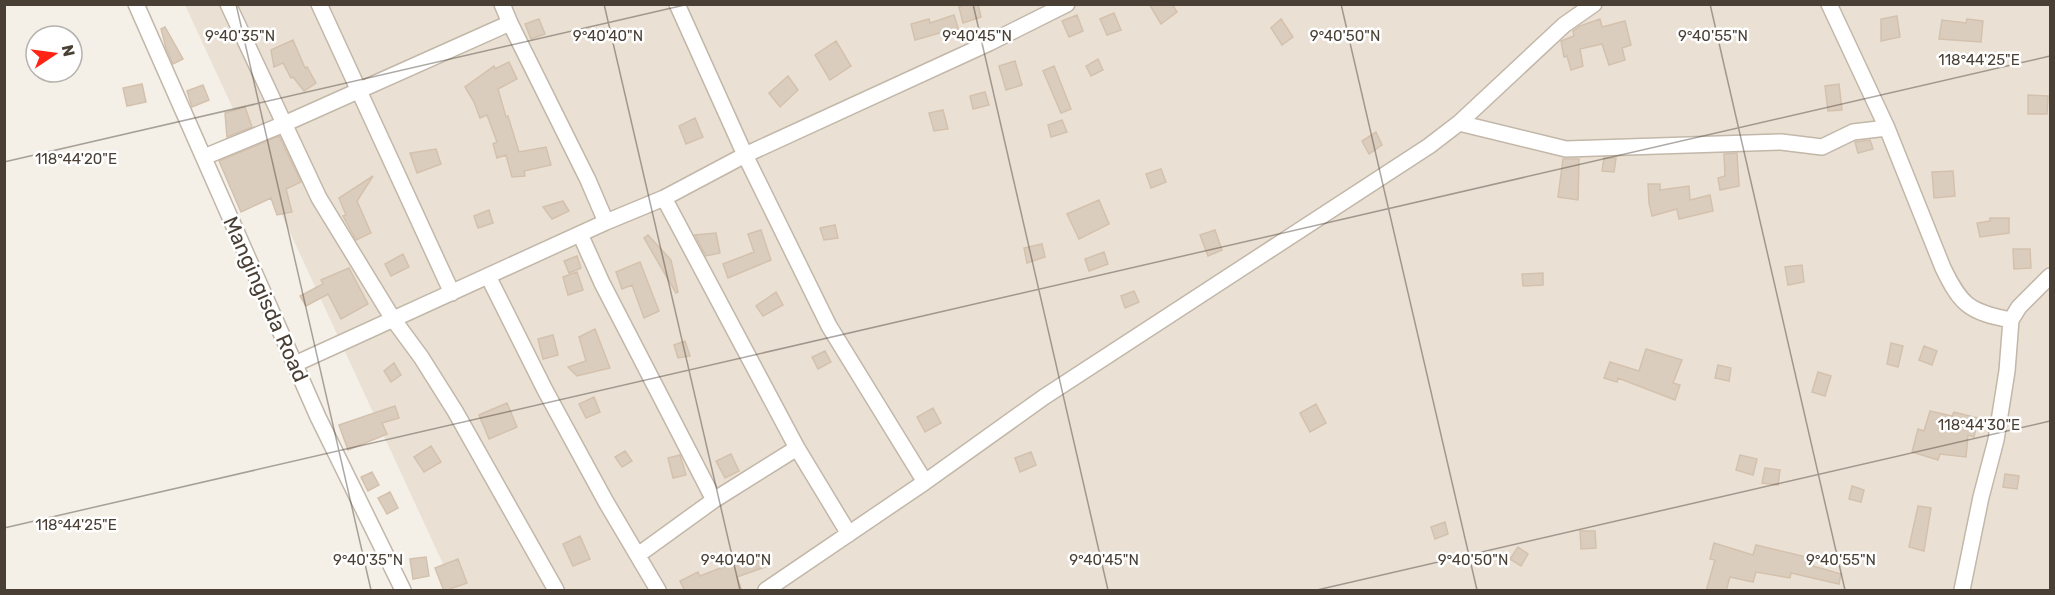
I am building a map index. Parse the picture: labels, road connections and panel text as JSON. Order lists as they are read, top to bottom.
{
  "streets": {
    "street": ["Mangingisda Road"]
  },
  "north": "right",
  "coordinates": [
    "9°40'35\"N",
    "9°40'40\"N",
    "9°40'45\"N",
    "9°40'50\"N",
    "9°40'55\"N",
    "118°44'25\"E",
    "118°44'20\"E",
    "118°44'30\"E"
  ]
}
